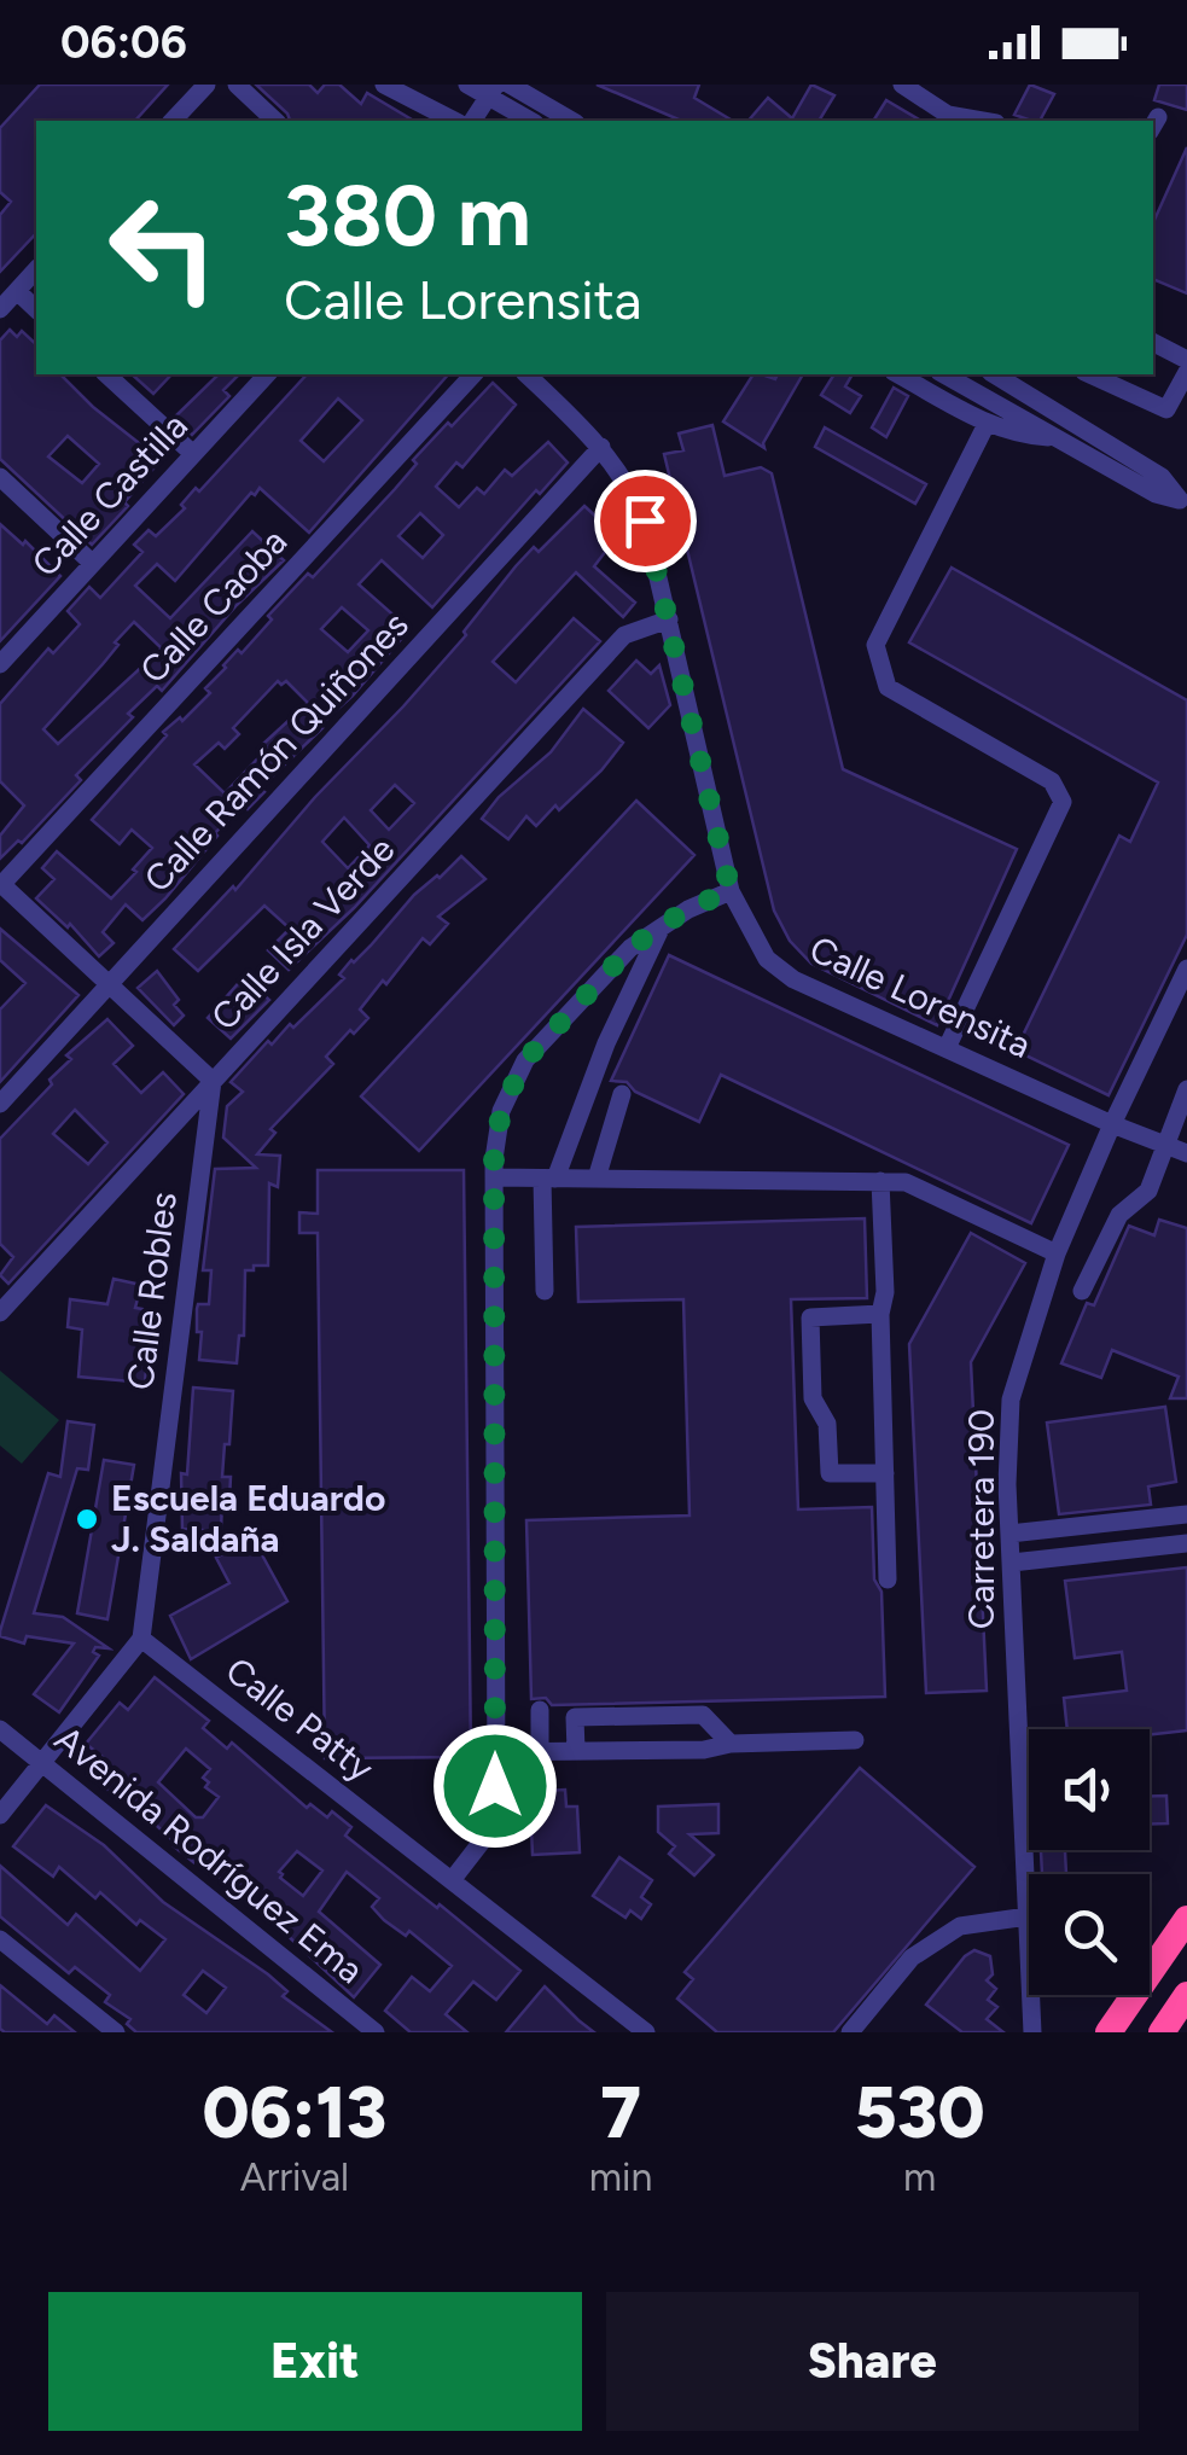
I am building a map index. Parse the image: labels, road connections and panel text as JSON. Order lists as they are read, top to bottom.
{
  "streets": {
    "street": [
      "Calle Castilla",
      "Calle Caoba",
      "Calle Ramón Quiñones",
      "Calle Isla Verde",
      "Calle Lorensita",
      "Calle Robles",
      "Carretera 190",
      "Calle Patty",
      "Avenida Rodríguez Ema"
    ]
  },
  "crossings": [
    ["Calle Ramón Quiñones", "Calle Lorensita"],
    ["Calle Isla Verde", "Calle Lorensita"],
    ["Calle Isla Verde", "Calle Robles"],
    ["Calle Lorensita", "Carretera 190"],
    ["Calle Robles", "Calle Patty"]
  ],
  "places": ["Escuela Eduardo J. Saldaña"],
  "page": {
    "status": "06:06",
    "turn": ["380 m", "Calle Lorensita"],
    "eta": [
      "06:13",
      "Arrival",
      "7",
      "min",
      "530",
      "m"
    ],
    "buttons": ["Exit", "Share"]
  }
}
